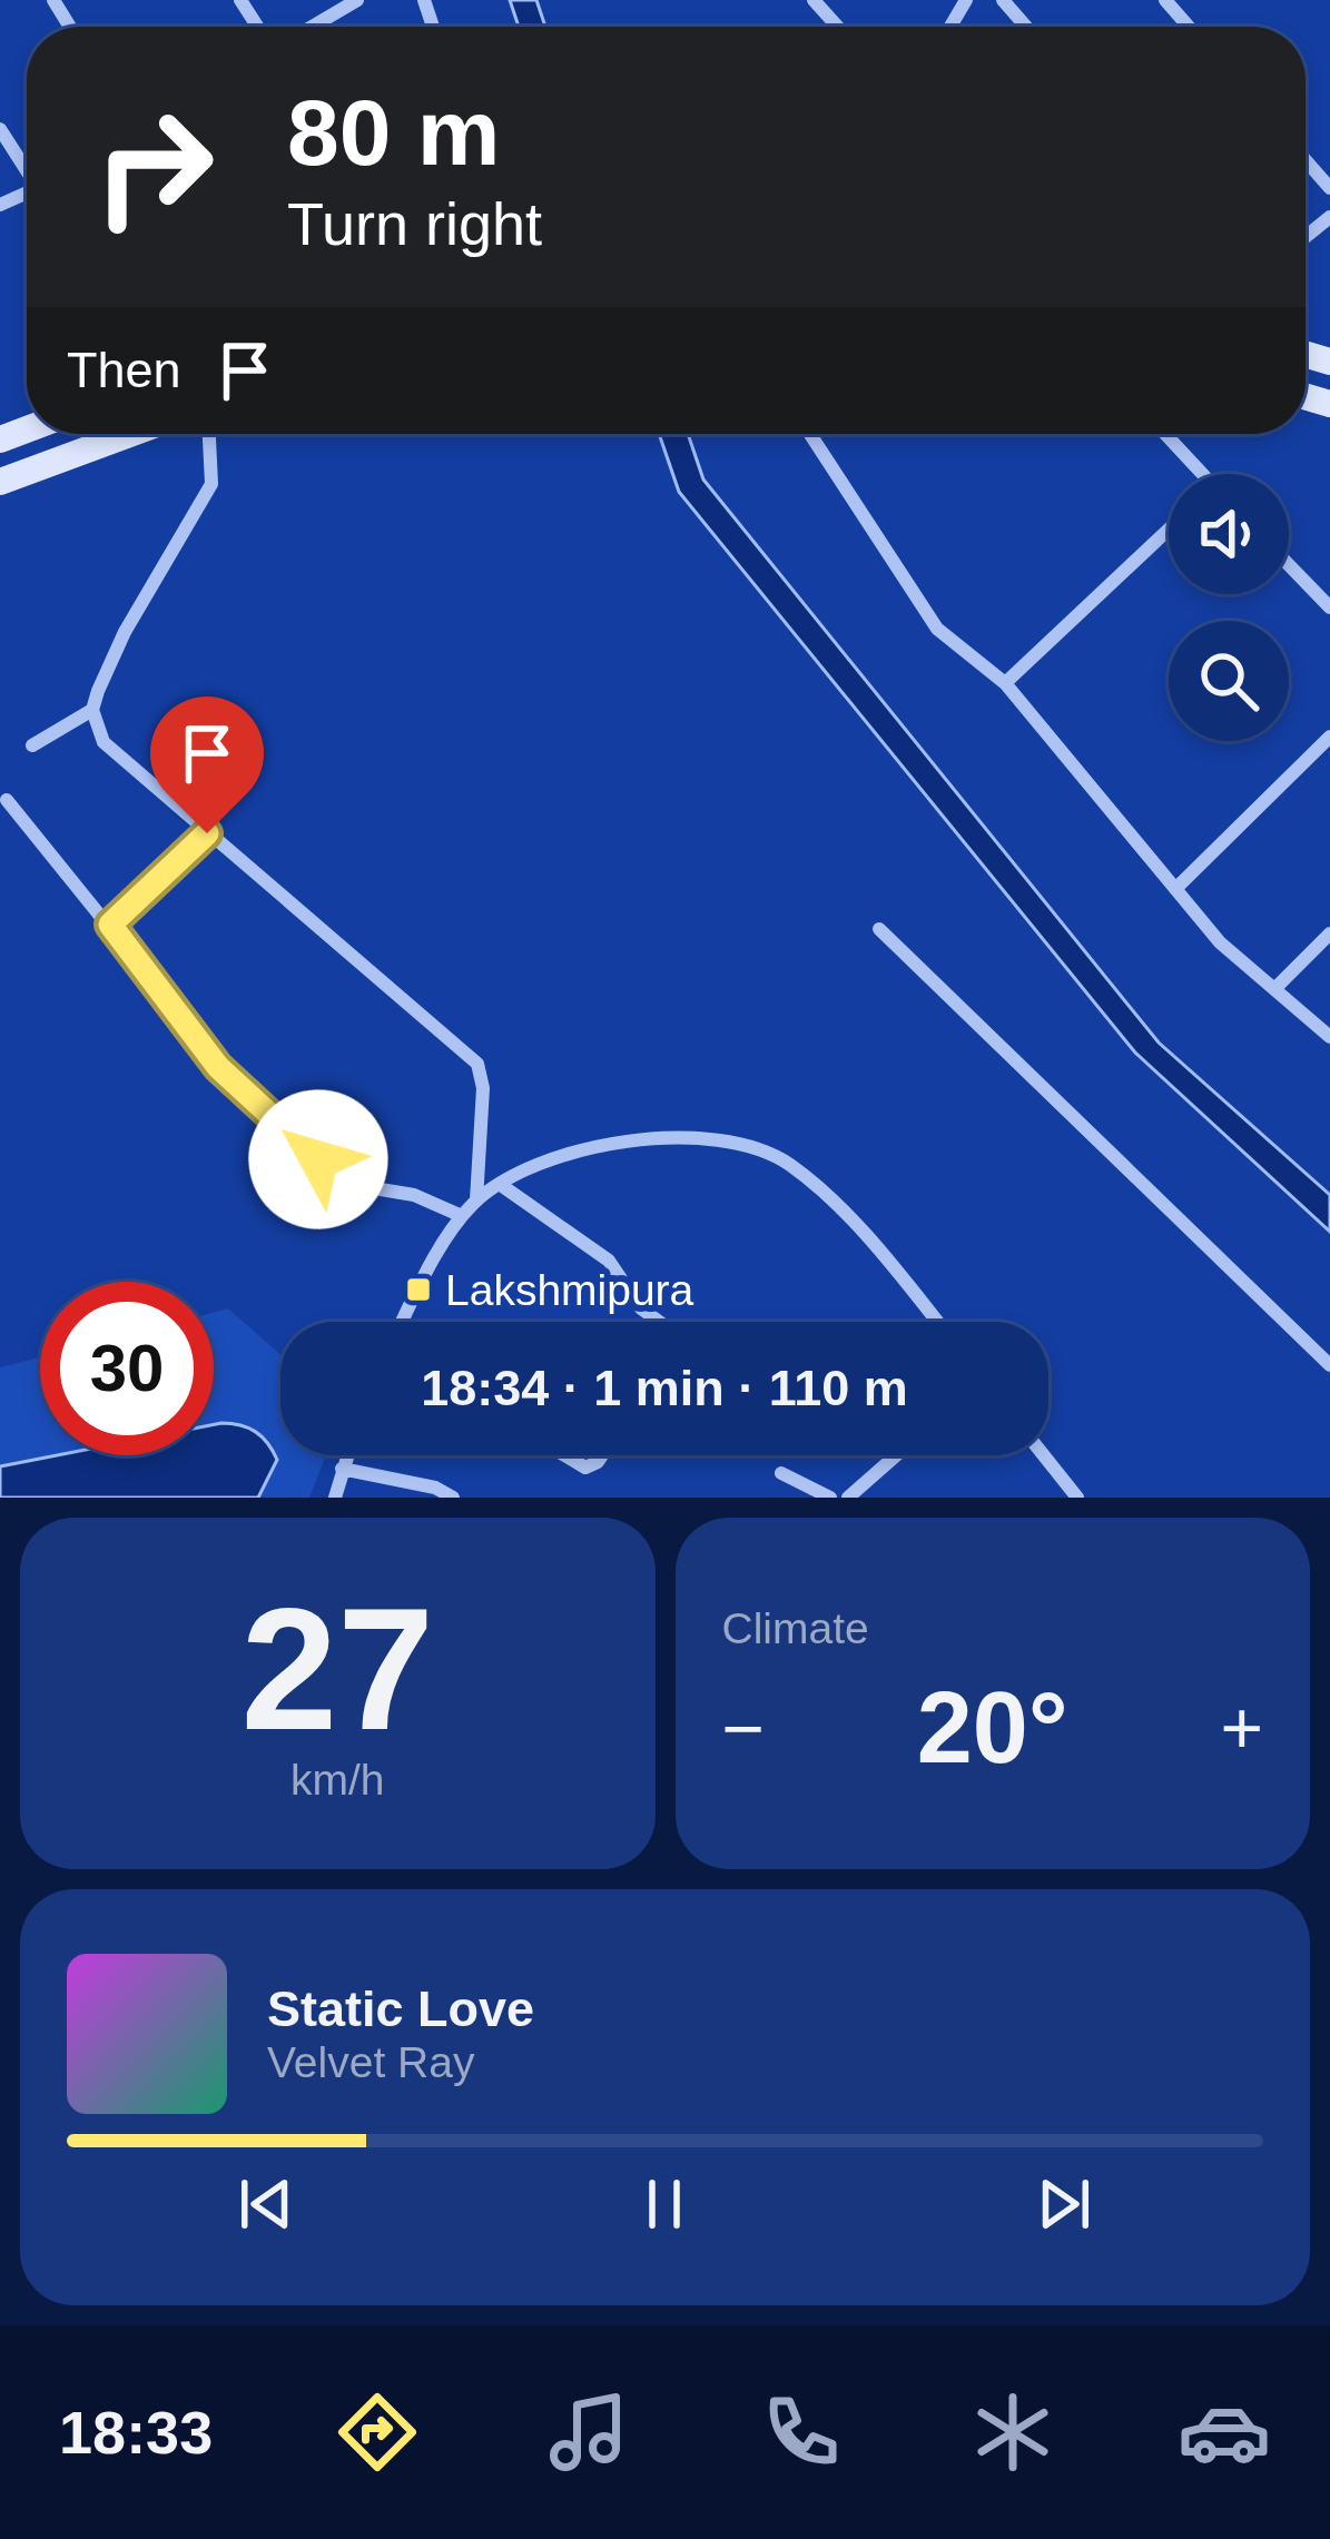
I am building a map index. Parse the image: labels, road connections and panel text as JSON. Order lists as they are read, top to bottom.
{
  "places": {
    "transit": ["Lakshmipura"]
  },
  "page": {
    "turn": ["80 m", "Turn right"],
    "then": "Then",
    "limit": "30",
    "trip": "18:34 · 1 min · 110 m",
    "tile": [
      ["27", "km/h"],
      "Climate"
    ],
    "heat": ["−", "20°", "+"],
    "song": ["Static Love", "Velvet Ray"],
    "tabs": "18:33"
  }
}
